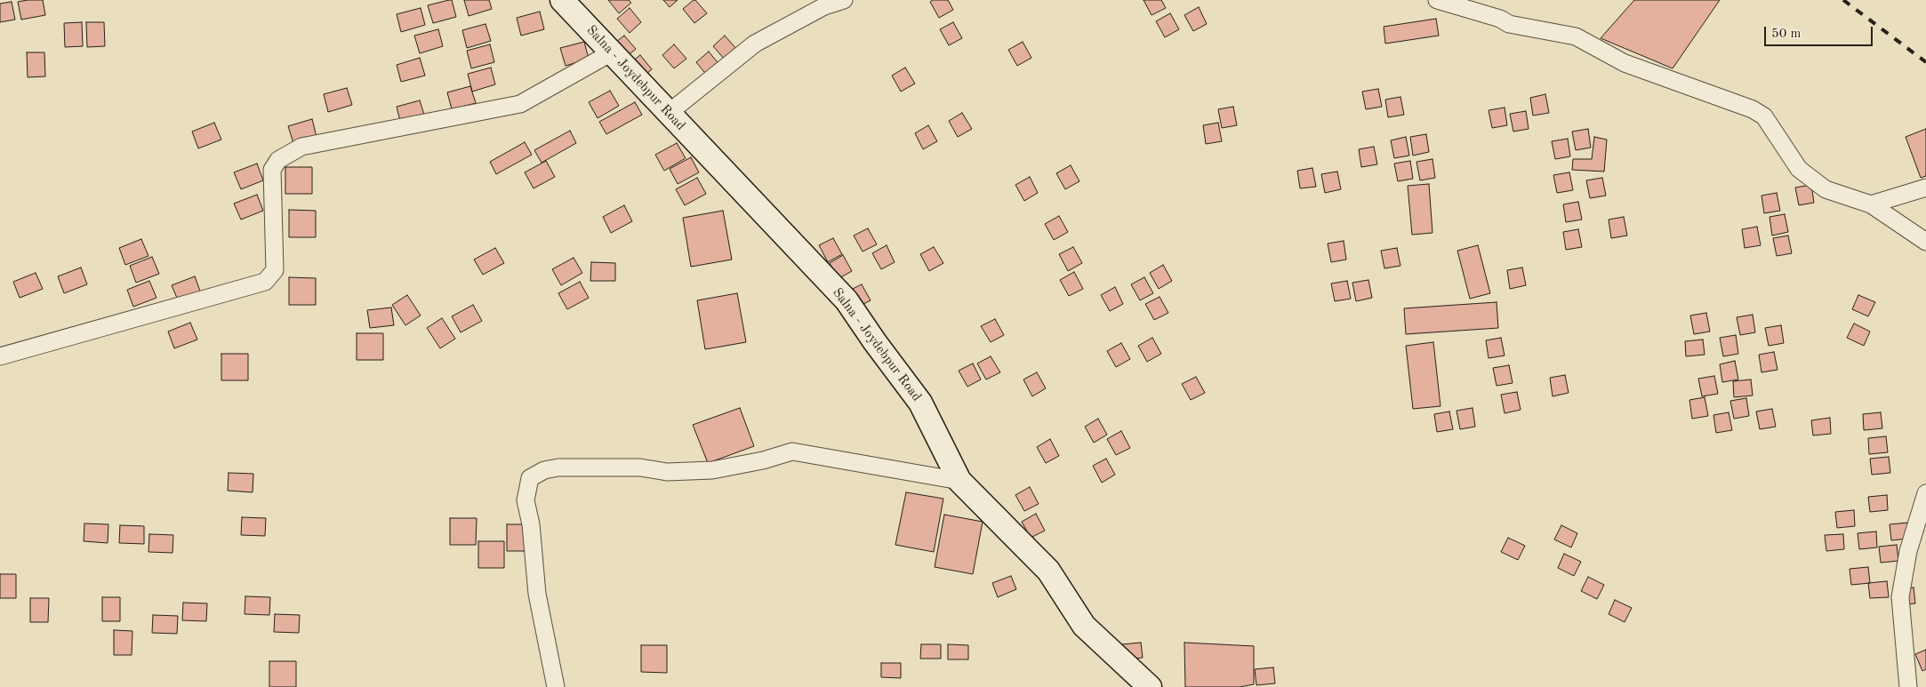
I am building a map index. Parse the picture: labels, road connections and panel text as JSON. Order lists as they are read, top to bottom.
{
  "streets": {
    "main road": ["Salna - Joydebpur Road"]
  },
  "scale_bar": "50 m"
}
